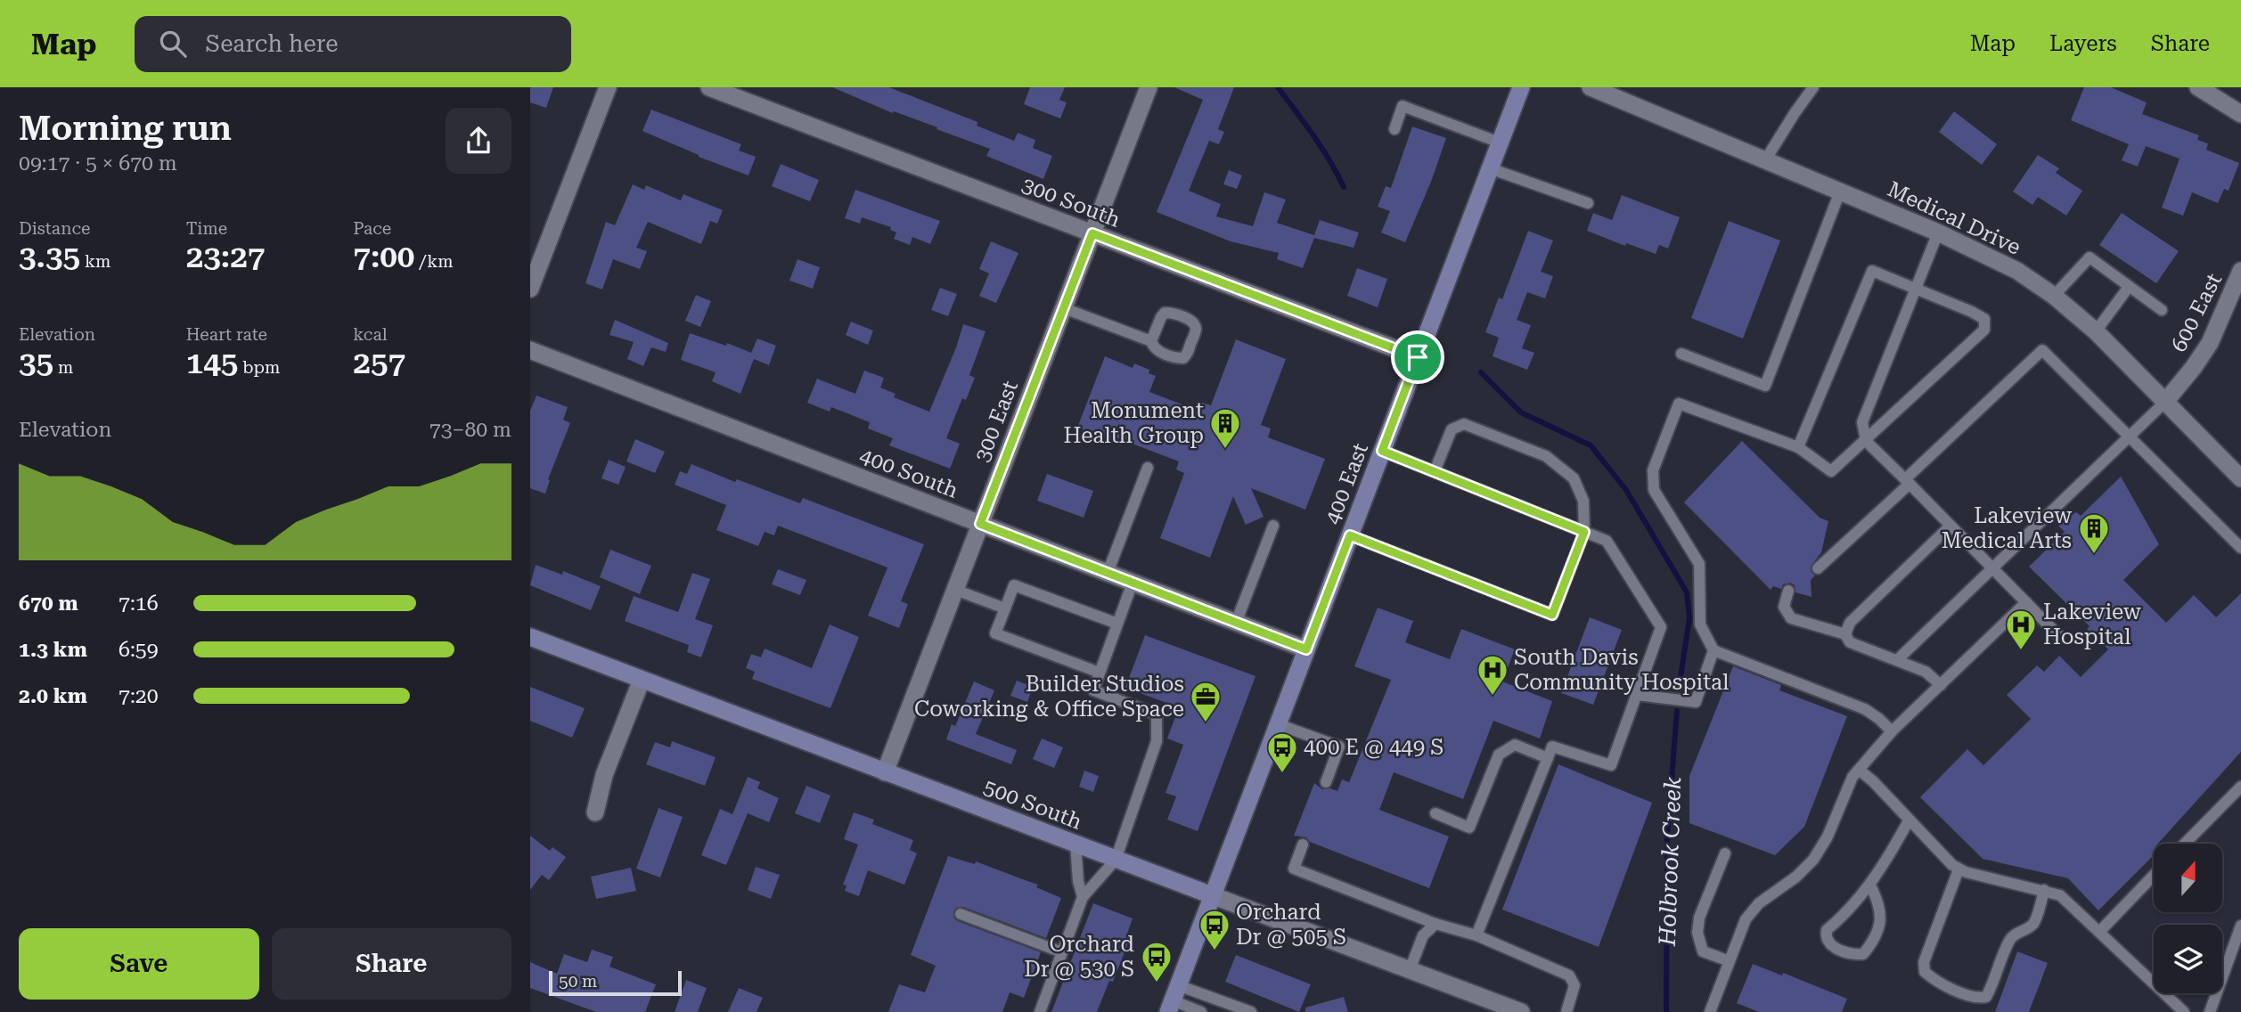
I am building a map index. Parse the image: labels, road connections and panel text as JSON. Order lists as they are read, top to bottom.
{
  "streets": {
    "main road": ["400 East", "500 South"],
    "street": [
      "300 South",
      "Medical Drive",
      "600 East",
      "300 East",
      "400 South"
    ]
  },
  "crossings": [
    ["300 South", "300 East"],
    ["300 South", "400 East"],
    ["Medical Drive", "600 East"],
    ["300 East", "400 South"],
    ["300 East", "500 South"],
    ["400 South", "400 East"],
    ["400 East", "500 South"]
  ],
  "water": ["Holbrook Creek"],
  "places": {
    "building": ["Monument Health Group", "Lakeview Medical Arts"],
    "hospital": ["Lakeview Hospital", "South Davis Community Hospital"],
    "office": ["Builder Studios Coworking & Office Space"],
    "bus stop": ["400 E @ 449 S", "Orchard Dr @ 505 S", "Orchard Dr @ 530 S"]
  },
  "scale_bar": "50 m",
  "north": "top",
  "page": {
    "header": "Map",
    "search": "Search here",
    "nav": ["Map", "Layers", "Share"],
    "heading": ["Morning run", "09:17 · 5 × 670 m"],
    "stats": [
      ["Distance", "3.35 km"],
      ["Time", "23:27"],
      ["Pace", "7:00 /km"],
      ["Elevation", "35 m"],
      ["Heart rate", "145 bpm"],
      ["kcal", "257"]
    ],
    "chart": ["Elevation", "73–80 m"],
    "list": [
      {
        "name": "670 m",
        "note": "7:16"
      },
      {
        "name": "1.3 km",
        "note": "6:59"
      },
      {
        "name": "2.0 km",
        "note": "7:20"
      }
    ],
    "buttons": ["Save", "Share"],
    "scale": "50 m"
  }
}
